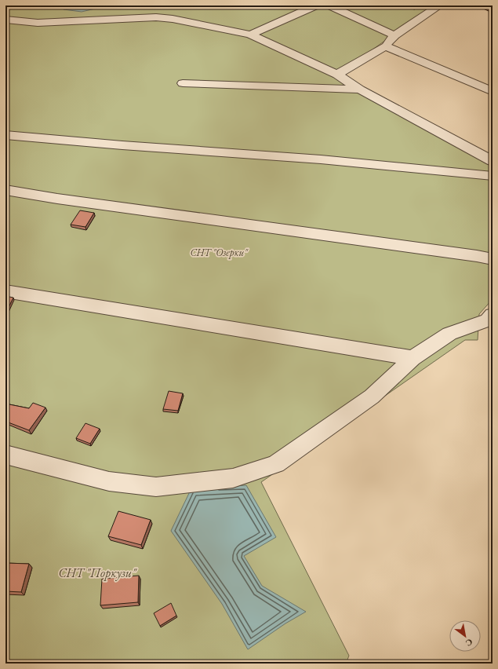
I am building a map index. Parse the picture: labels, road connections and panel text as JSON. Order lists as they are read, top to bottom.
{
  "parks": ["СНТ \"Озерки\"", "СНТ \"Поркузи\""],
  "north": "bottom right"
}
